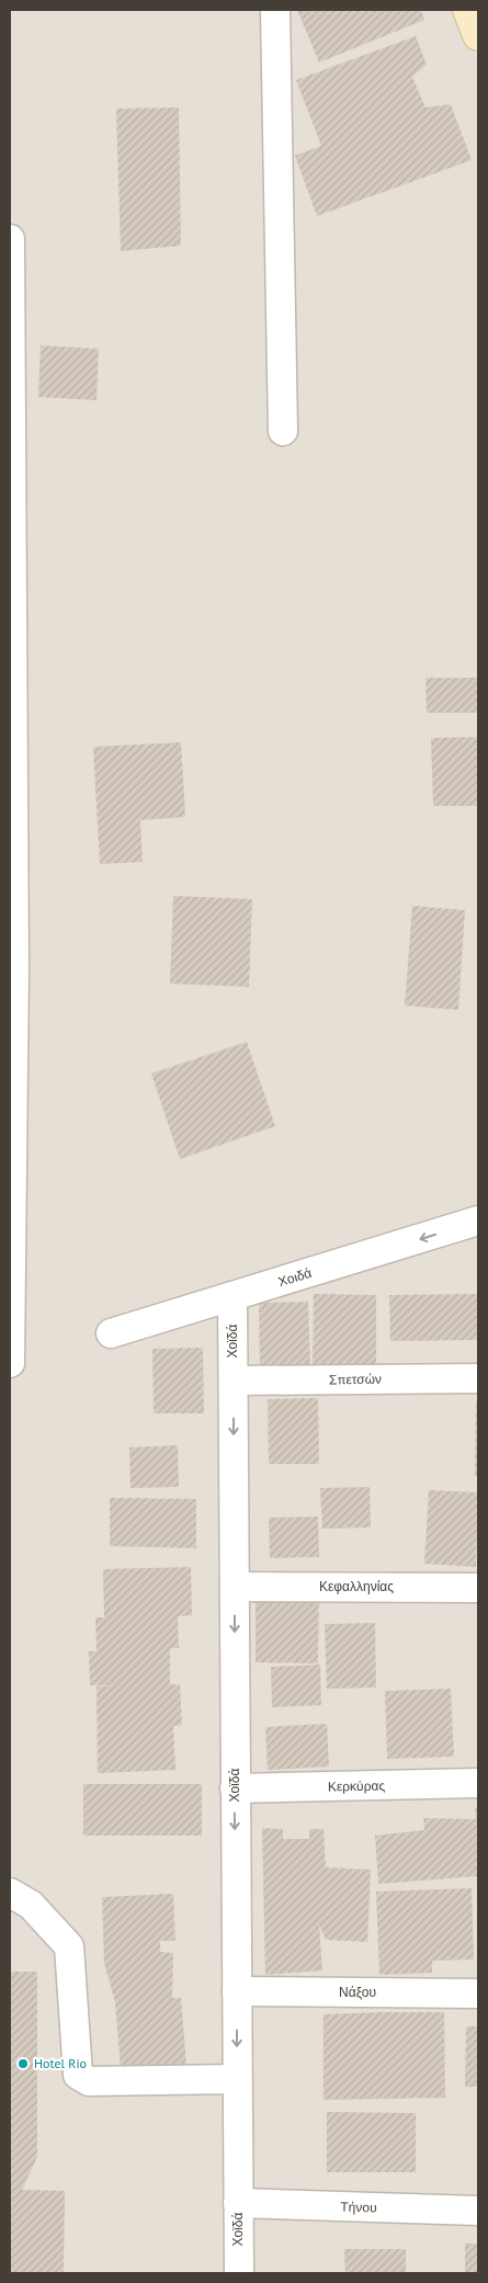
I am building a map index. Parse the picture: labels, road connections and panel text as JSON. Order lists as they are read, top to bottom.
{
  "streets": {
    "street": [
      "Χοιδά",
      "Χοϊδά",
      "Σπετσών",
      "Κεφαλληνίας",
      "Κερκύρας",
      "Νάξου",
      "Τήνου"
    ]
  },
  "crossings": [
    ["Χοιδά", "Χοϊδά"],
    ["Χοϊδά", "Σπετσών"],
    ["Χοϊδά", "Κεφαλληνίας"],
    ["Χοϊδά", "Κερκύρας"],
    ["Χοϊδά", "Νάξου"],
    ["Χοϊδά", "Τήνου"]
  ],
  "one_way": ["Χοιδά", "Χοϊδά"],
  "places": ["Hotel Rio"]
}
